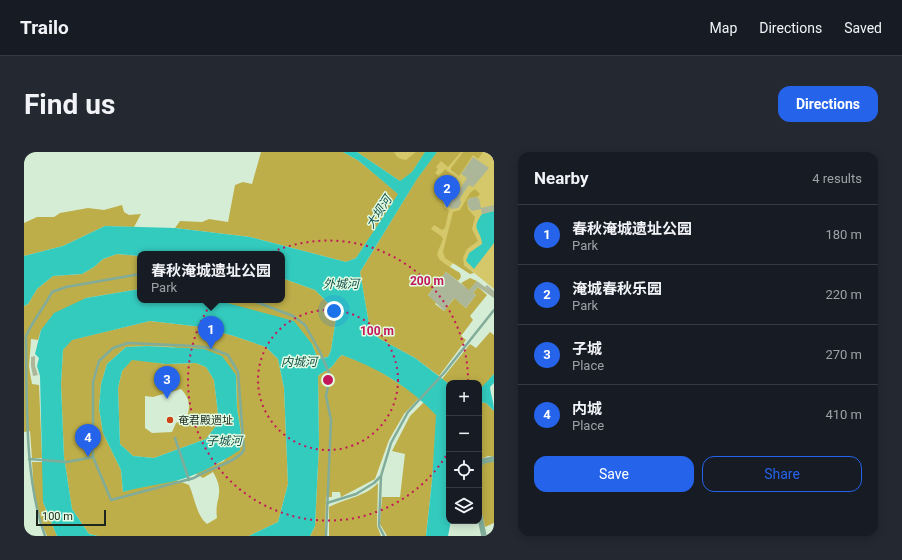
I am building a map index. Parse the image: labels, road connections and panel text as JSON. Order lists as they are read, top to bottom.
{
  "water": [
    "大坝河",
    "外城河",
    "内城河",
    "子城河"
  ],
  "places": ["奄君殿遗址"],
  "scale_bar": "100 m",
  "page": {
    "header": "Trailo",
    "nav": ["Map", "Directions", "Saved"],
    "buttons": [
      "Directions",
      ["Save", "Share"]
    ],
    "title": "Find us",
    "heading": ["Nearby", "4 results"],
    "pins": [
      "2",
      "1",
      "3",
      "4"
    ],
    "list": [
      {
        "mark": "1",
        "name": "春秋淹城遗址公园",
        "note": "Park",
        "value": "180 m"
      },
      {
        "mark": "2",
        "name": "淹城春秋乐园",
        "note": "Park",
        "value": "220 m"
      },
      {
        "mark": "3",
        "name": "子城",
        "note": "Place",
        "value": "270 m"
      },
      {
        "mark": "4",
        "name": "内城",
        "note": "Place",
        "value": "410 m"
      }
    ],
    "popup": ["春秋淹城遗址公园", "Park"],
    "map_buttons": ["+", "−"],
    "scale": "100 m"
  },
  "rings": ["200 m", "100 m"]
}
